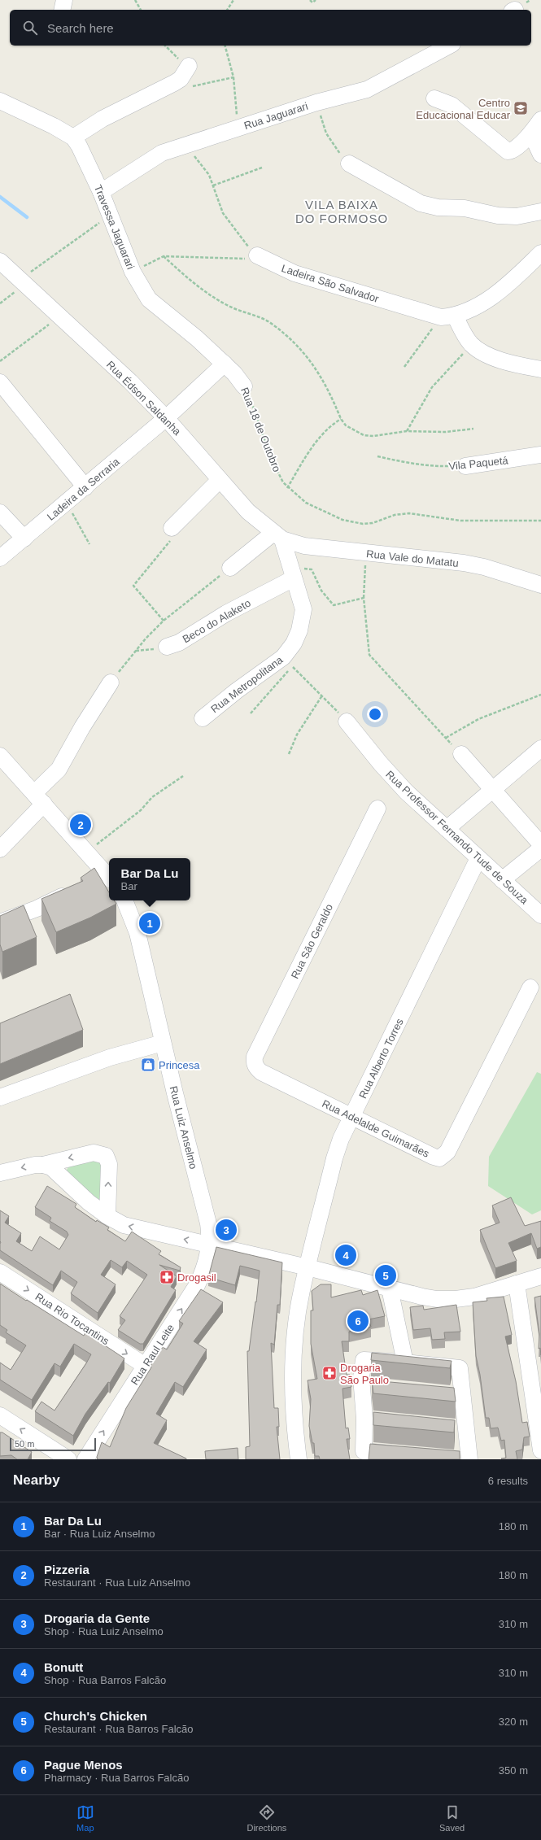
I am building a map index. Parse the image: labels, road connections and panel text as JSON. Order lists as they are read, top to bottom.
{
  "streets": {
    "street": [
      "Rua Jaguarari",
      "Travessa Jaguarari",
      "Ladeira São Salvador",
      "Rua Édson Saldanha",
      "Rua 18 de Outobro",
      "Vila Paquetá",
      "Ladeira da Serraria",
      "Rua Vale do Matatu",
      "Beco do Alaketo",
      "Rua Metropolitana",
      "Rua Professor Fernando Tude de Souza",
      "Rua Sāo Geraldo",
      "Rua Alberto Torres",
      "Rua Luiz Anselmo",
      "Rua Adelalde Guimarães",
      "Rua Rio Tocantins",
      "Rua Raul Leite"
    ]
  },
  "crossings": [
    ["Rua Jaguarari", "Travessa Jaguarari"],
    ["Travessa Jaguarari", "Rua 18 de Outobro"],
    ["Travessa Jaguarari", "Ladeira da Serraria"],
    ["Rua Édson Saldanha", "Ladeira da Serraria"],
    ["Rua Édson Saldanha", "Rua Vale do Matatu"],
    ["Rua Édson Saldanha", "Rua Metropolitana"],
    ["Rua 18 de Outobro", "Ladeira da Serraria"],
    ["Rua Vale do Matatu", "Rua Metropolitana"],
    ["Beco do Alaketo", "Rua Metropolitana"],
    ["Rua Professor Fernando Tude de Souza", "Rua Alberto Torres"],
    ["Rua Sāo Geraldo", "Rua Adelalde Guimarães"],
    ["Rua Alberto Torres", "Rua Adelalde Guimarães"],
    ["Rua Luiz Anselmo", "Rua Raul Leite"],
    ["Rua Rio Tocantins", "Rua Raul Leite"]
  ],
  "one_way": ["Rua Raul Leite"],
  "districts": ["VILA BAIXA DO FORMOSO"],
  "places": {
    "school or university": ["Centro Educacional Educar"],
    "shop": ["Princesa"],
    "pharmacy": ["Drogasil", "Drogaria São Paulo"]
  },
  "scale_bar": "50 m",
  "page": {
    "search": "Search here",
    "pins": [
      "2",
      "1",
      "3",
      "4",
      "5",
      "6"
    ],
    "popup": ["Bar Da Lu", "Bar"],
    "scale": "50 m",
    "heading": ["Nearby", "6 results"],
    "list": [
      {
        "mark": "1",
        "name": "Bar Da Lu",
        "note": "Bar · Rua Luiz Anselmo",
        "value": "180 m"
      },
      {
        "mark": "2",
        "name": "Pizzeria",
        "note": "Restaurant · Rua Luiz Anselmo",
        "value": "180 m"
      },
      {
        "mark": "3",
        "name": "Drogaria da Gente",
        "note": "Shop · Rua Luiz Anselmo",
        "value": "310 m"
      },
      {
        "mark": "4",
        "name": "Bonutt",
        "note": "Shop · Rua Barros Falcão",
        "value": "310 m"
      },
      {
        "mark": "5",
        "name": "Church's Chicken",
        "note": "Restaurant · Rua Barros Falcão",
        "value": "320 m"
      },
      {
        "mark": "6",
        "name": "Pague Menos",
        "note": "Pharmacy · Rua Barros Falcão",
        "value": "350 m"
      }
    ],
    "nav": ["Map", "Directions", "Saved"]
  }
}
